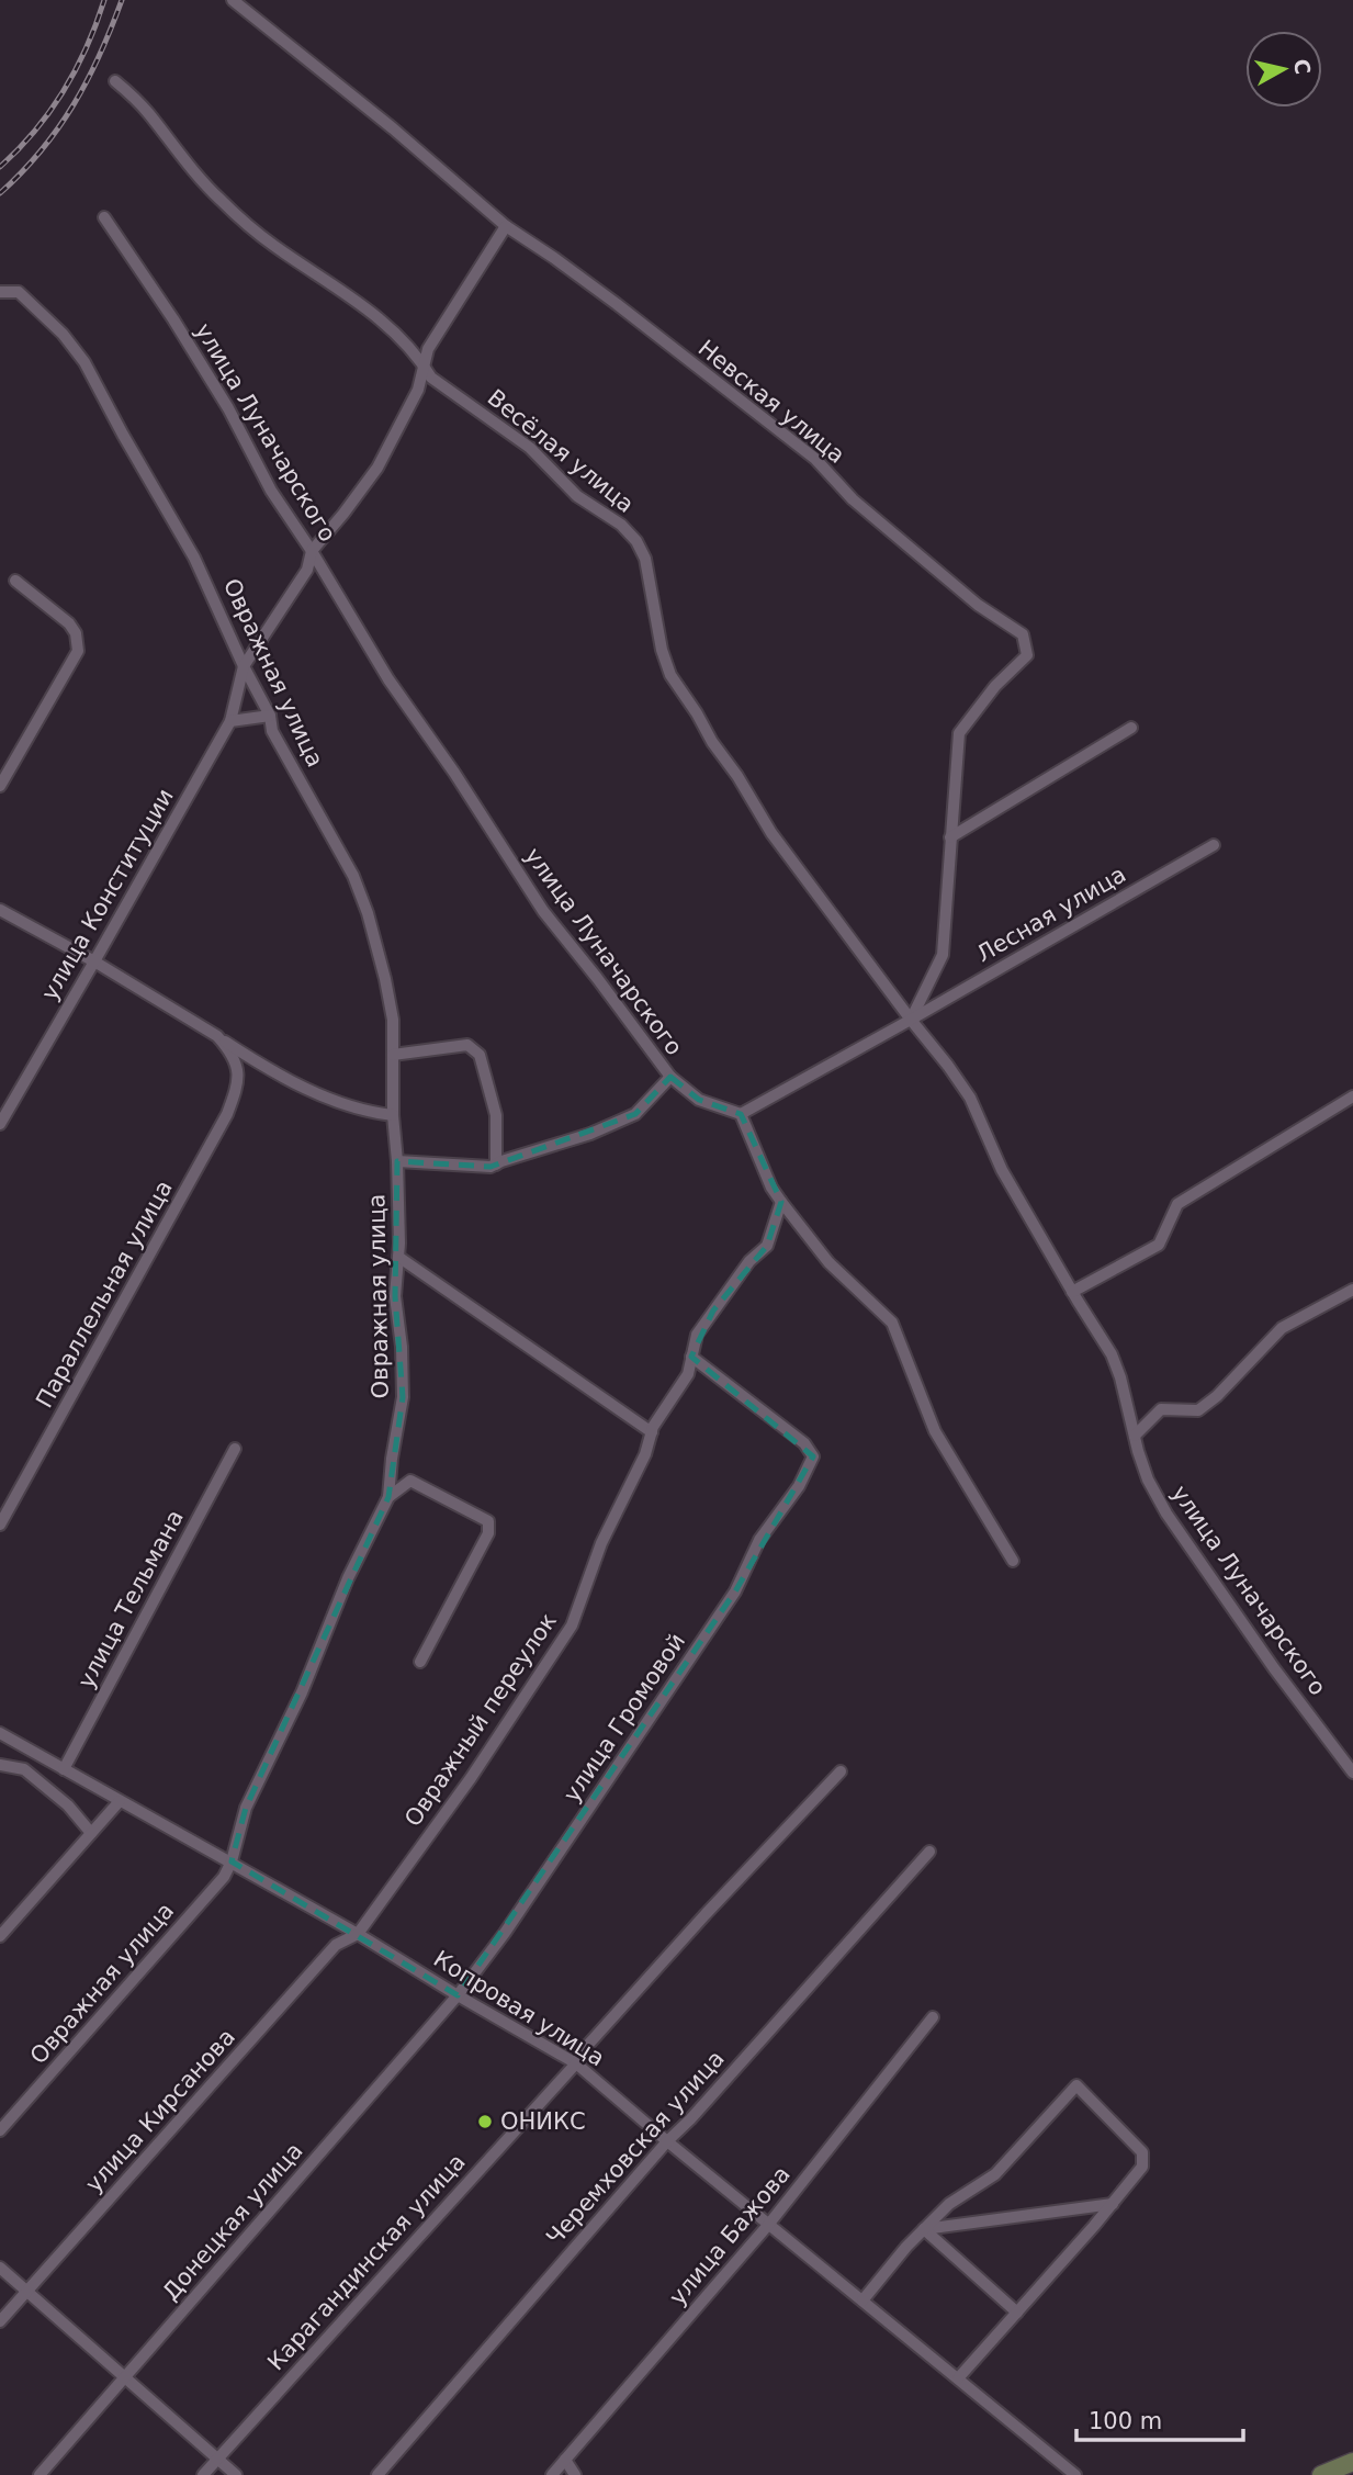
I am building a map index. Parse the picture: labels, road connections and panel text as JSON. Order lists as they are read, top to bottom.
{
  "streets": {
    "street": [
      "Невская улица",
      "улица Луначарского",
      "Весёлая улица",
      "Овражная улица",
      "улица Конституции",
      "Лесная улица",
      "Параллельная улица",
      "улица Тельмана",
      "улица Громовой",
      "Овражный переулок",
      "Копровая улица",
      "улица Кирсанова",
      "Черемховская улица",
      "Донецкая улица",
      "улица Бажова",
      "Карагандинская улица"
    ]
  },
  "crossings": [
    ["Невская улица", "улица Конституции"],
    ["улица Луначарского", "Весёлая улица"],
    ["улица Луначарского", "улица Конституции"],
    ["улица Луначарского", "Лесная улица"],
    ["Весёлая улица", "улица Конституции"],
    ["Весёлая улица", "Лесная улица"],
    ["Овражная улица", "улица Конституции"],
    ["Овражная улица", "Копровая улица"],
    ["улица Тельмана", "Копровая улица"],
    ["улица Громовой", "Овражный переулок"],
    ["улица Громовой", "Копровая улица"],
    ["улица Громовой", "Донецкая улица"],
    ["Овражный переулок", "Копровая улица"],
    ["Овражный переулок", "улица Кирсанова"],
    ["Копровая улица", "улица Кирсанова"],
    ["Копровая улица", "Черемховская улица"],
    ["Копровая улица", "Донецкая улица"],
    ["Копровая улица", "улица Бажова"],
    ["Копровая улица", "Карагандинская улица"]
  ],
  "places": ["ОНИКС"],
  "scale_bar": "100 m",
  "north": "right"
}
